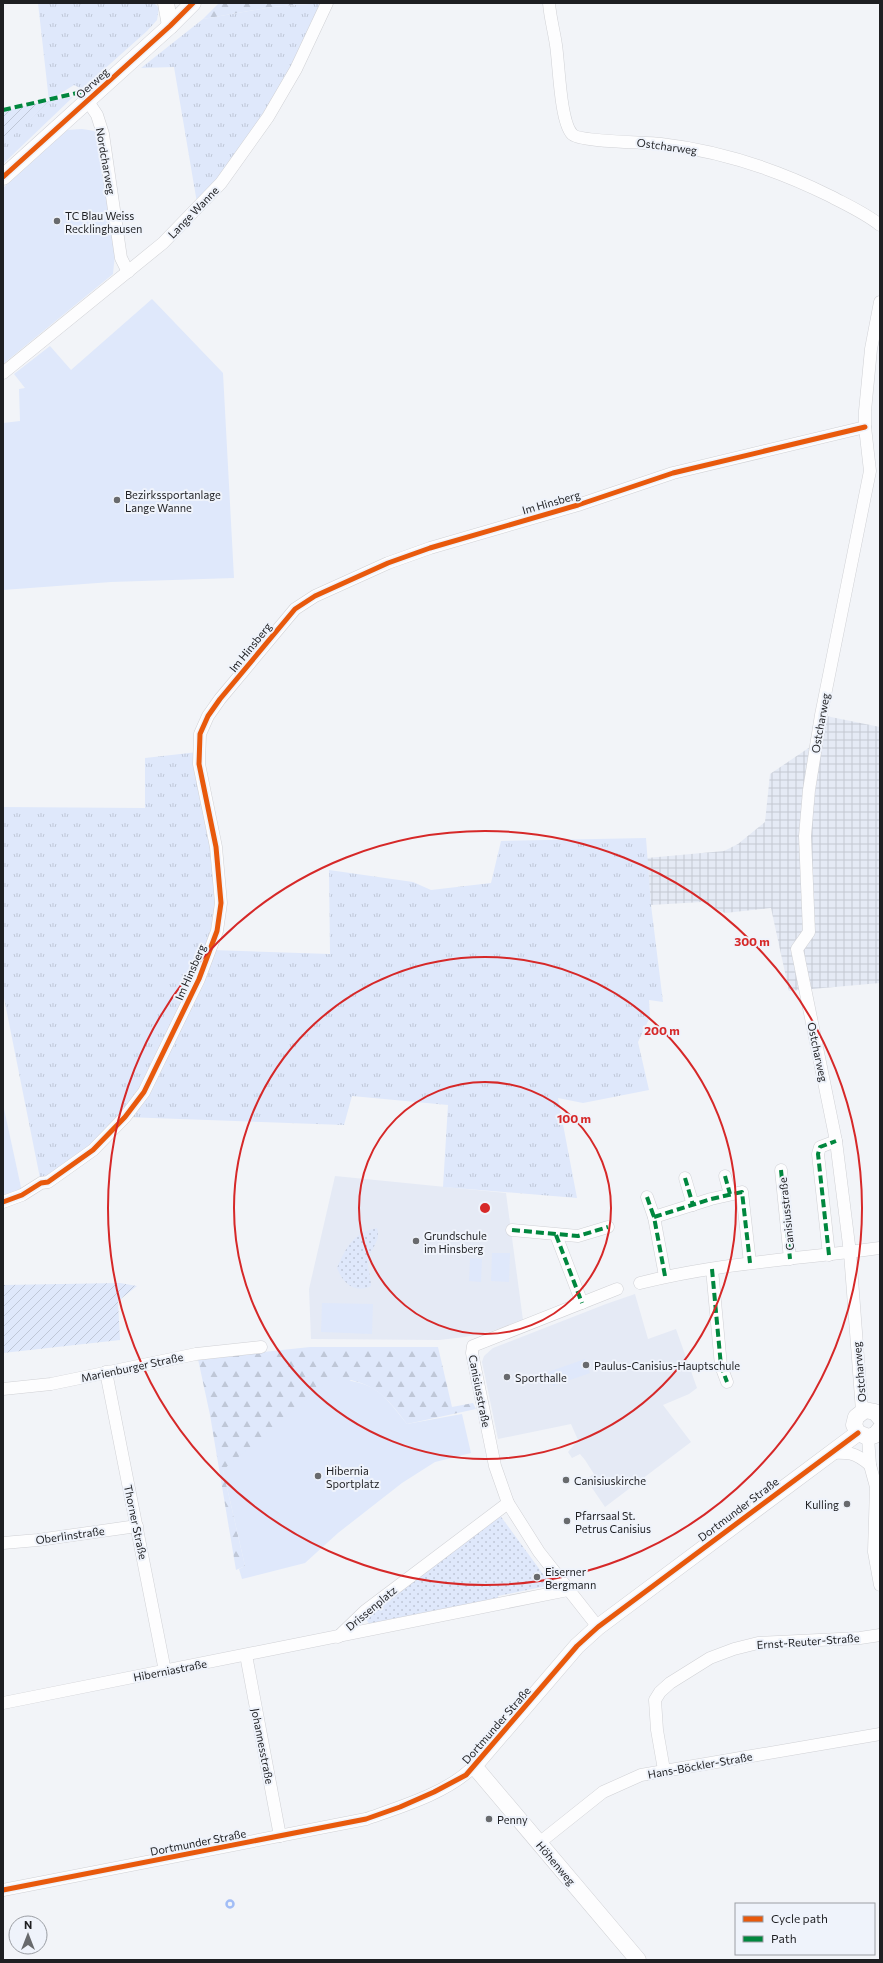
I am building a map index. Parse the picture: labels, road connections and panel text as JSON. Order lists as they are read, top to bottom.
{
  "streets": {
    "main road": ["Oerweg", "Dortmunder Straße", "Höhenweg"],
    "street": [
      "Ostcharweg",
      "Nordcharweg",
      "Lange Wanne",
      "Im Hinsberg",
      "Canisiusstraße",
      "Marienburger Straße",
      "Thorner Straße",
      "Oberlinstraße",
      "Drissenplatz",
      "Ernst-Reuter-Straße",
      "Hiberniastraße",
      "Johannesstraße",
      "Hans-Böckler-Straße"
    ]
  },
  "crossings": [
    ["Oerweg", "Nordcharweg"],
    ["Ostcharweg", "Im Hinsberg"],
    ["Ostcharweg", "Canisiusstraße"],
    ["Nordcharweg", "Lange Wanne"],
    ["Canisiusstraße", "Drissenplatz"],
    ["Marienburger Straße", "Thorner Straße"],
    ["Dortmunder Straße", "Johannesstraße"],
    ["Dortmunder Straße", "Höhenweg"],
    ["Thorner Straße", "Oberlinstraße"],
    ["Thorner Straße", "Hiberniastraße"],
    ["Drissenplatz", "Hiberniastraße"],
    ["Ernst-Reuter-Straße", "Hans-Böckler-Straße"],
    ["Hiberniastraße", "Johannesstraße"],
    ["Hans-Böckler-Straße", "Höhenweg"]
  ],
  "places": [
    "TC Blau Weiss Recklinghausen",
    "Bezirkssportanlage Lange Wanne",
    "Grundschule im Hinsberg",
    "Paulus-Canisius-Hauptschule",
    "Sporthalle",
    "Hibernia Sportplatz",
    "Canisiuskirche",
    "Kulling",
    "Pfarrsaal St. Petrus Canisius",
    "Eiserner Bergmann",
    "Penny"
  ],
  "legend": ["Cycle path", "Path"],
  "north": "top",
  "rings": ["300 m", "200 m", "100 m"]
}
